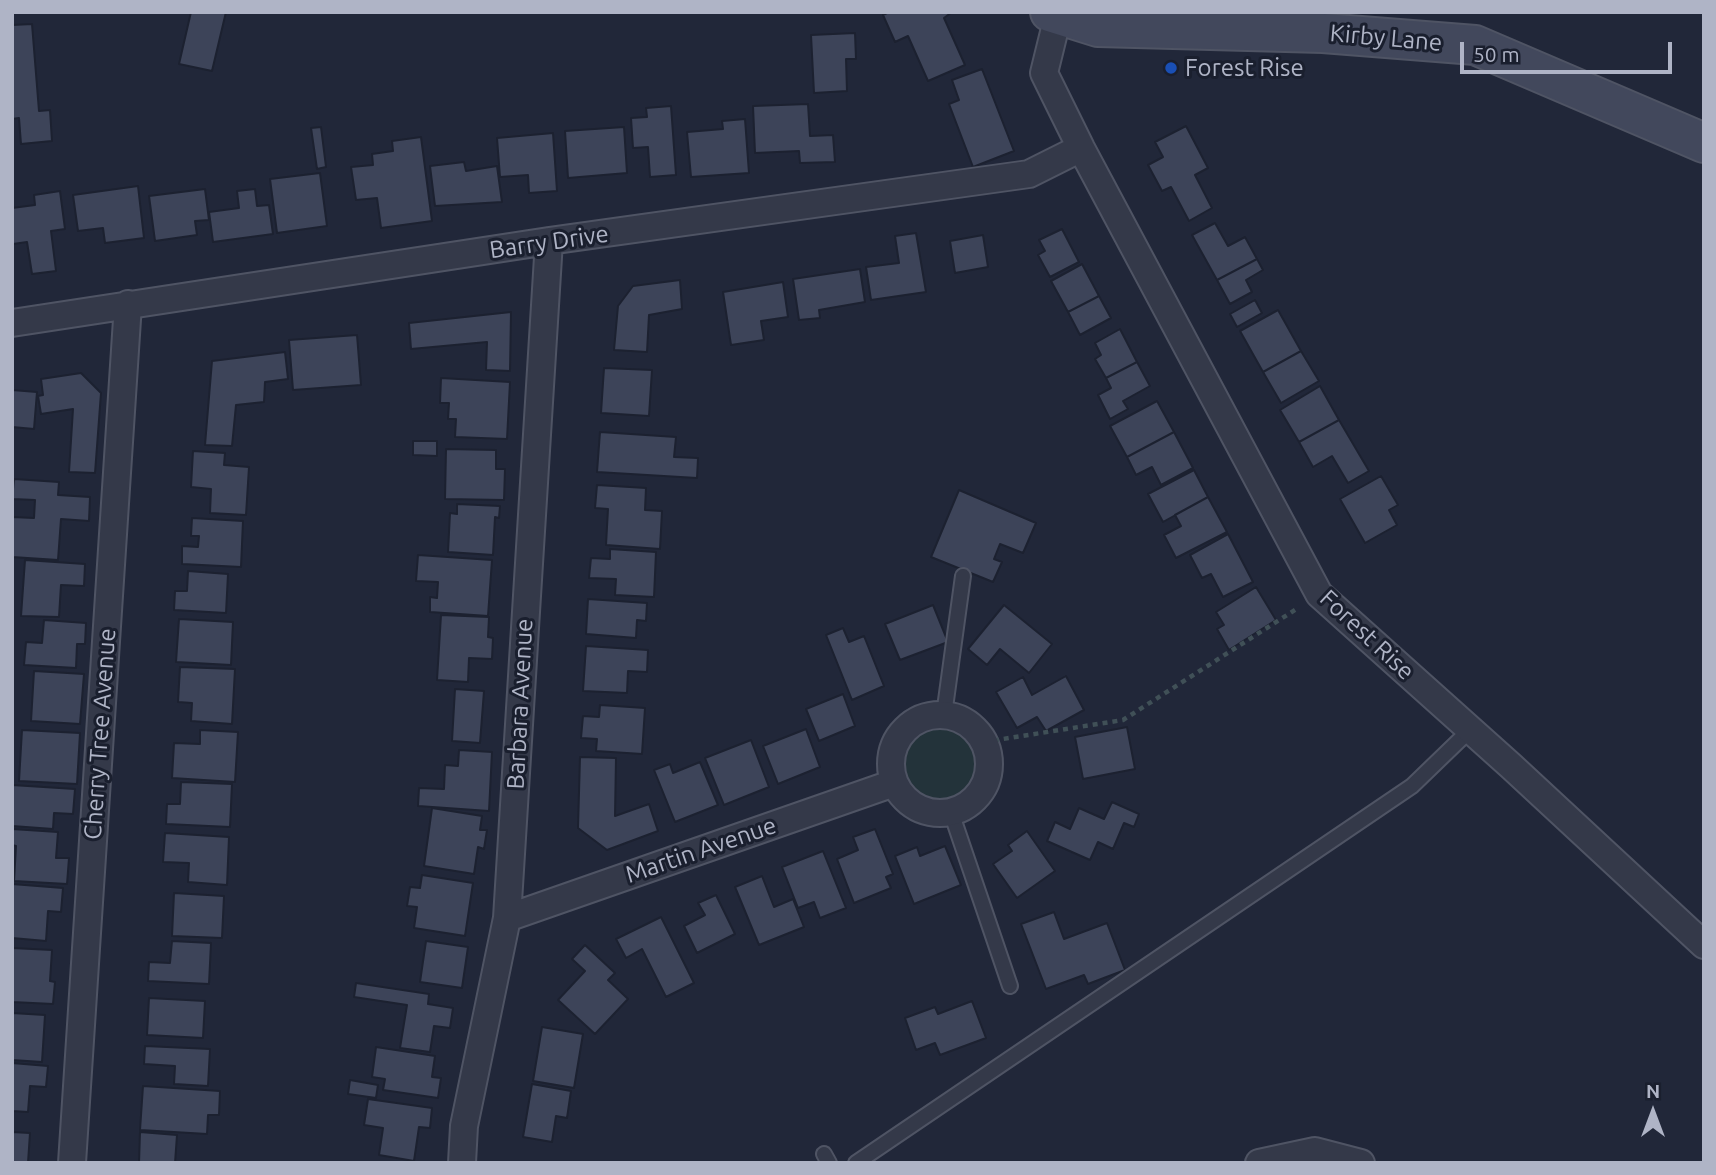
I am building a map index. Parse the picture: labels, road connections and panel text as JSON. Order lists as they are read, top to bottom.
{
  "streets": {
    "street": [
      "Kirby Lane",
      "Barry Drive",
      "Forest Rise",
      "Barbara Avenue",
      "Cherry Tree Avenue",
      "Martin Avenue"
    ]
  },
  "crossings": [
    ["Kirby Lane", "Forest Rise"],
    ["Barry Drive", "Forest Rise"],
    ["Barry Drive", "Barbara Avenue"],
    ["Barry Drive", "Cherry Tree Avenue"],
    ["Barbara Avenue", "Martin Avenue"]
  ],
  "places": ["Forest Rise"],
  "scale_bar": "50 m",
  "north": "top"
}
